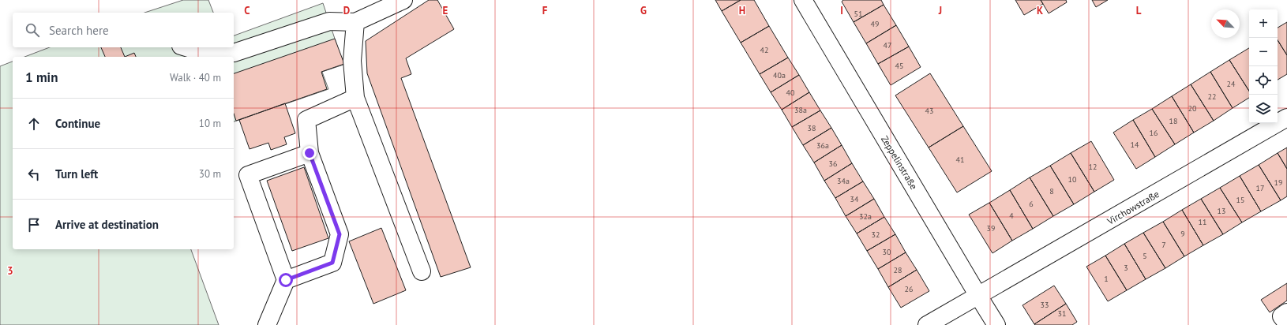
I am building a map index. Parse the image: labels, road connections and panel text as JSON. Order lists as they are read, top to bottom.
{
  "streets": {
    "street": ["Zeppelinstraße", "Virchowstraße"]
  },
  "crossings": [
    ["Zeppelinstraße", "Virchowstraße"]
  ],
  "house_numbers": [
    "51",
    "49",
    "47",
    "42",
    "45",
    "40a",
    "24",
    "40",
    "22",
    "20",
    "38a",
    "43",
    "18",
    "38",
    "16",
    "14",
    "36a",
    "41",
    "36",
    "12",
    "10",
    "34a",
    "19",
    "17",
    "8",
    "34",
    "15",
    "6",
    "13",
    "4",
    "32a",
    "11",
    "39",
    "9",
    "32",
    "7",
    "30",
    "5",
    "3",
    "28",
    "1",
    "26",
    "33",
    "31"
  ],
  "north": "top left",
  "page": {
    "map_buttons": ["+", "−"],
    "search": "Search here",
    "heading": ["1 min", "Walk · 40 m"],
    "list": [
      ["Continue", "10 m"],
      ["Turn left", "30 m"],
      "Arrive at destination"
    ]
  },
  "grid": {
    "columns": [
      "C",
      "D",
      "E",
      "F",
      "G",
      "H",
      "I",
      "J",
      "K",
      "L"
    ],
    "rows": ["3"]
  }
}
